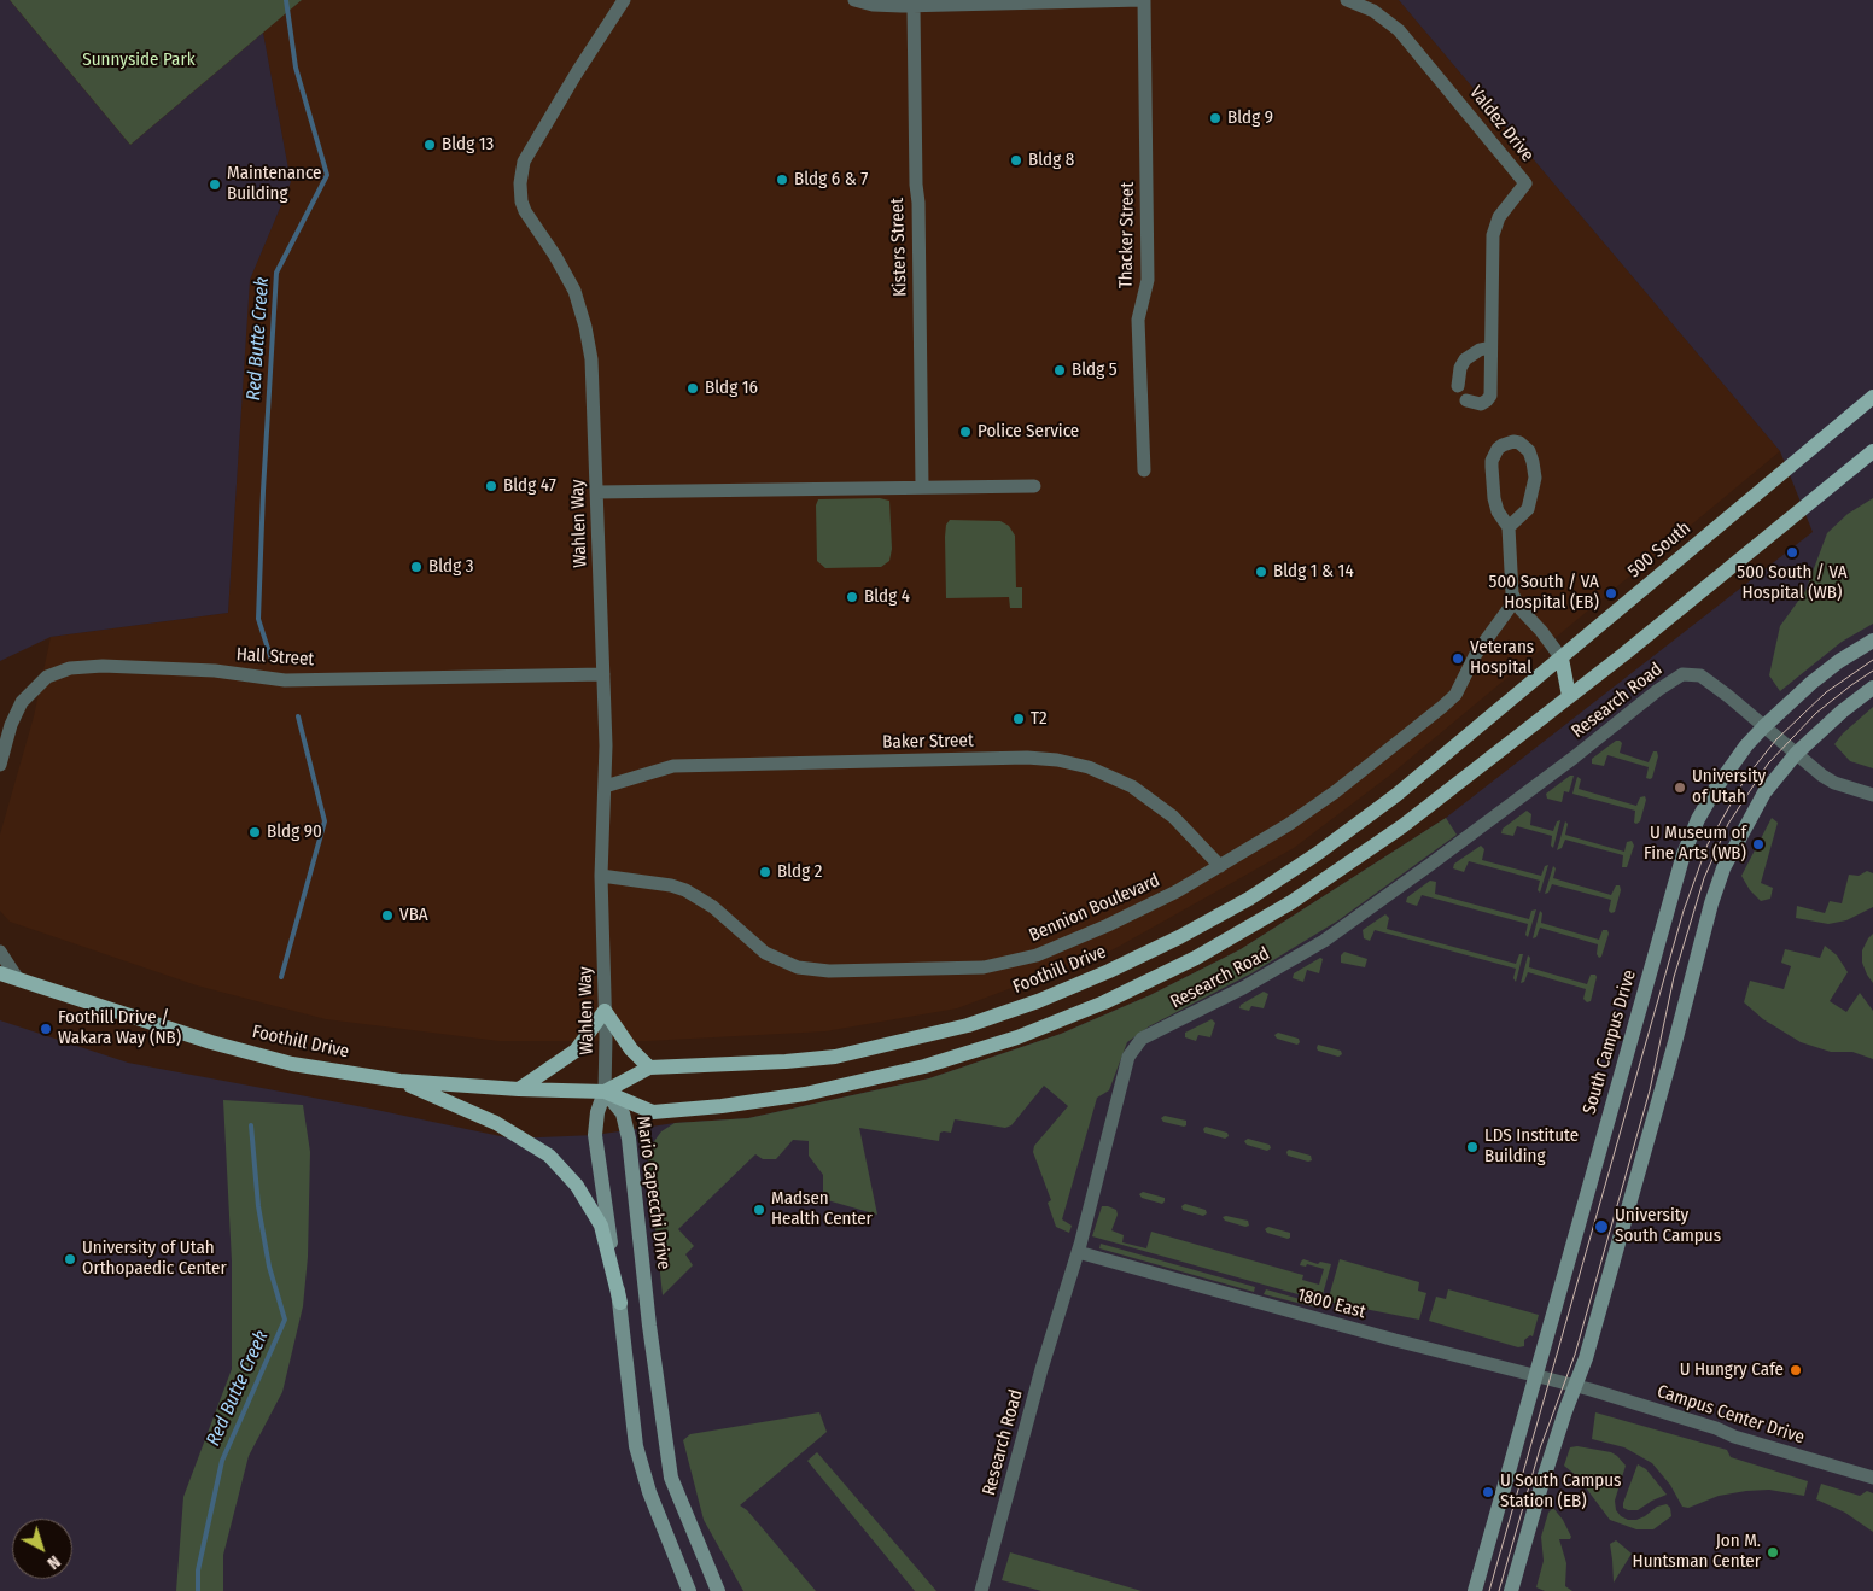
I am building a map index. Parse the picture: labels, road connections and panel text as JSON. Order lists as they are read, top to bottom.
{
  "streets": {
    "main road": ["500 South", "Foothill Drive"],
    "street": [
      "Valdez Drive",
      "Thacker Street",
      "Kisters Street",
      "Wahlen Way",
      "Hall Street",
      "Research Road",
      "Baker Street",
      "Bennion Boulevard",
      "South Campus Drive",
      "Mario Capecchi Drive",
      "1800 East",
      "Campus Center Drive"
    ]
  },
  "crossings": [
    ["Wahlen Way", "Hall Street"],
    ["Wahlen Way", "Baker Street"],
    ["Wahlen Way", "Bennion Boulevard"],
    ["Wahlen Way", "Foothill Drive"],
    ["Wahlen Way", "Mario Capecchi Drive"],
    ["500 South", "Foothill Drive"],
    ["Research Road", "South Campus Drive"],
    ["Research Road", "1800 East"],
    ["Baker Street", "Bennion Boulevard"],
    ["Foothill Drive", "Mario Capecchi Drive"],
    ["South Campus Drive", "1800 East"],
    ["1800 East", "Campus Center Drive"]
  ],
  "water": ["Red Butte Creek"],
  "parks": ["Sunnyside Park"],
  "places": [
    "Bldg 9",
    "Bldg 13",
    "Bldg 8",
    "Bldg 6 & 7",
    "Maintenance Building",
    "Bldg 5",
    "Bldg 16",
    "Police Service",
    "Bldg 47",
    "500 South / VA Hospital (WB)",
    "Bldg 3",
    "Bldg 1 & 14",
    "500 South / VA Hospital (EB)",
    "Bldg 4",
    "Veterans Hospital",
    "T2",
    "University of Utah",
    "Bldg 90",
    "U Museum of Fine Arts (WB)",
    "Bldg 2",
    "VBA",
    "Foothill Drive / Wakara Way (NB)",
    "LDS Institute Building",
    "Madsen Health Center",
    "University South Campus",
    "University of Utah Orthopaedic Center",
    "U Hungry Cafe",
    "U South Campus Station (EB)",
    "Jon M. Huntsman Center"
  ],
  "north": "bottom right"
}
